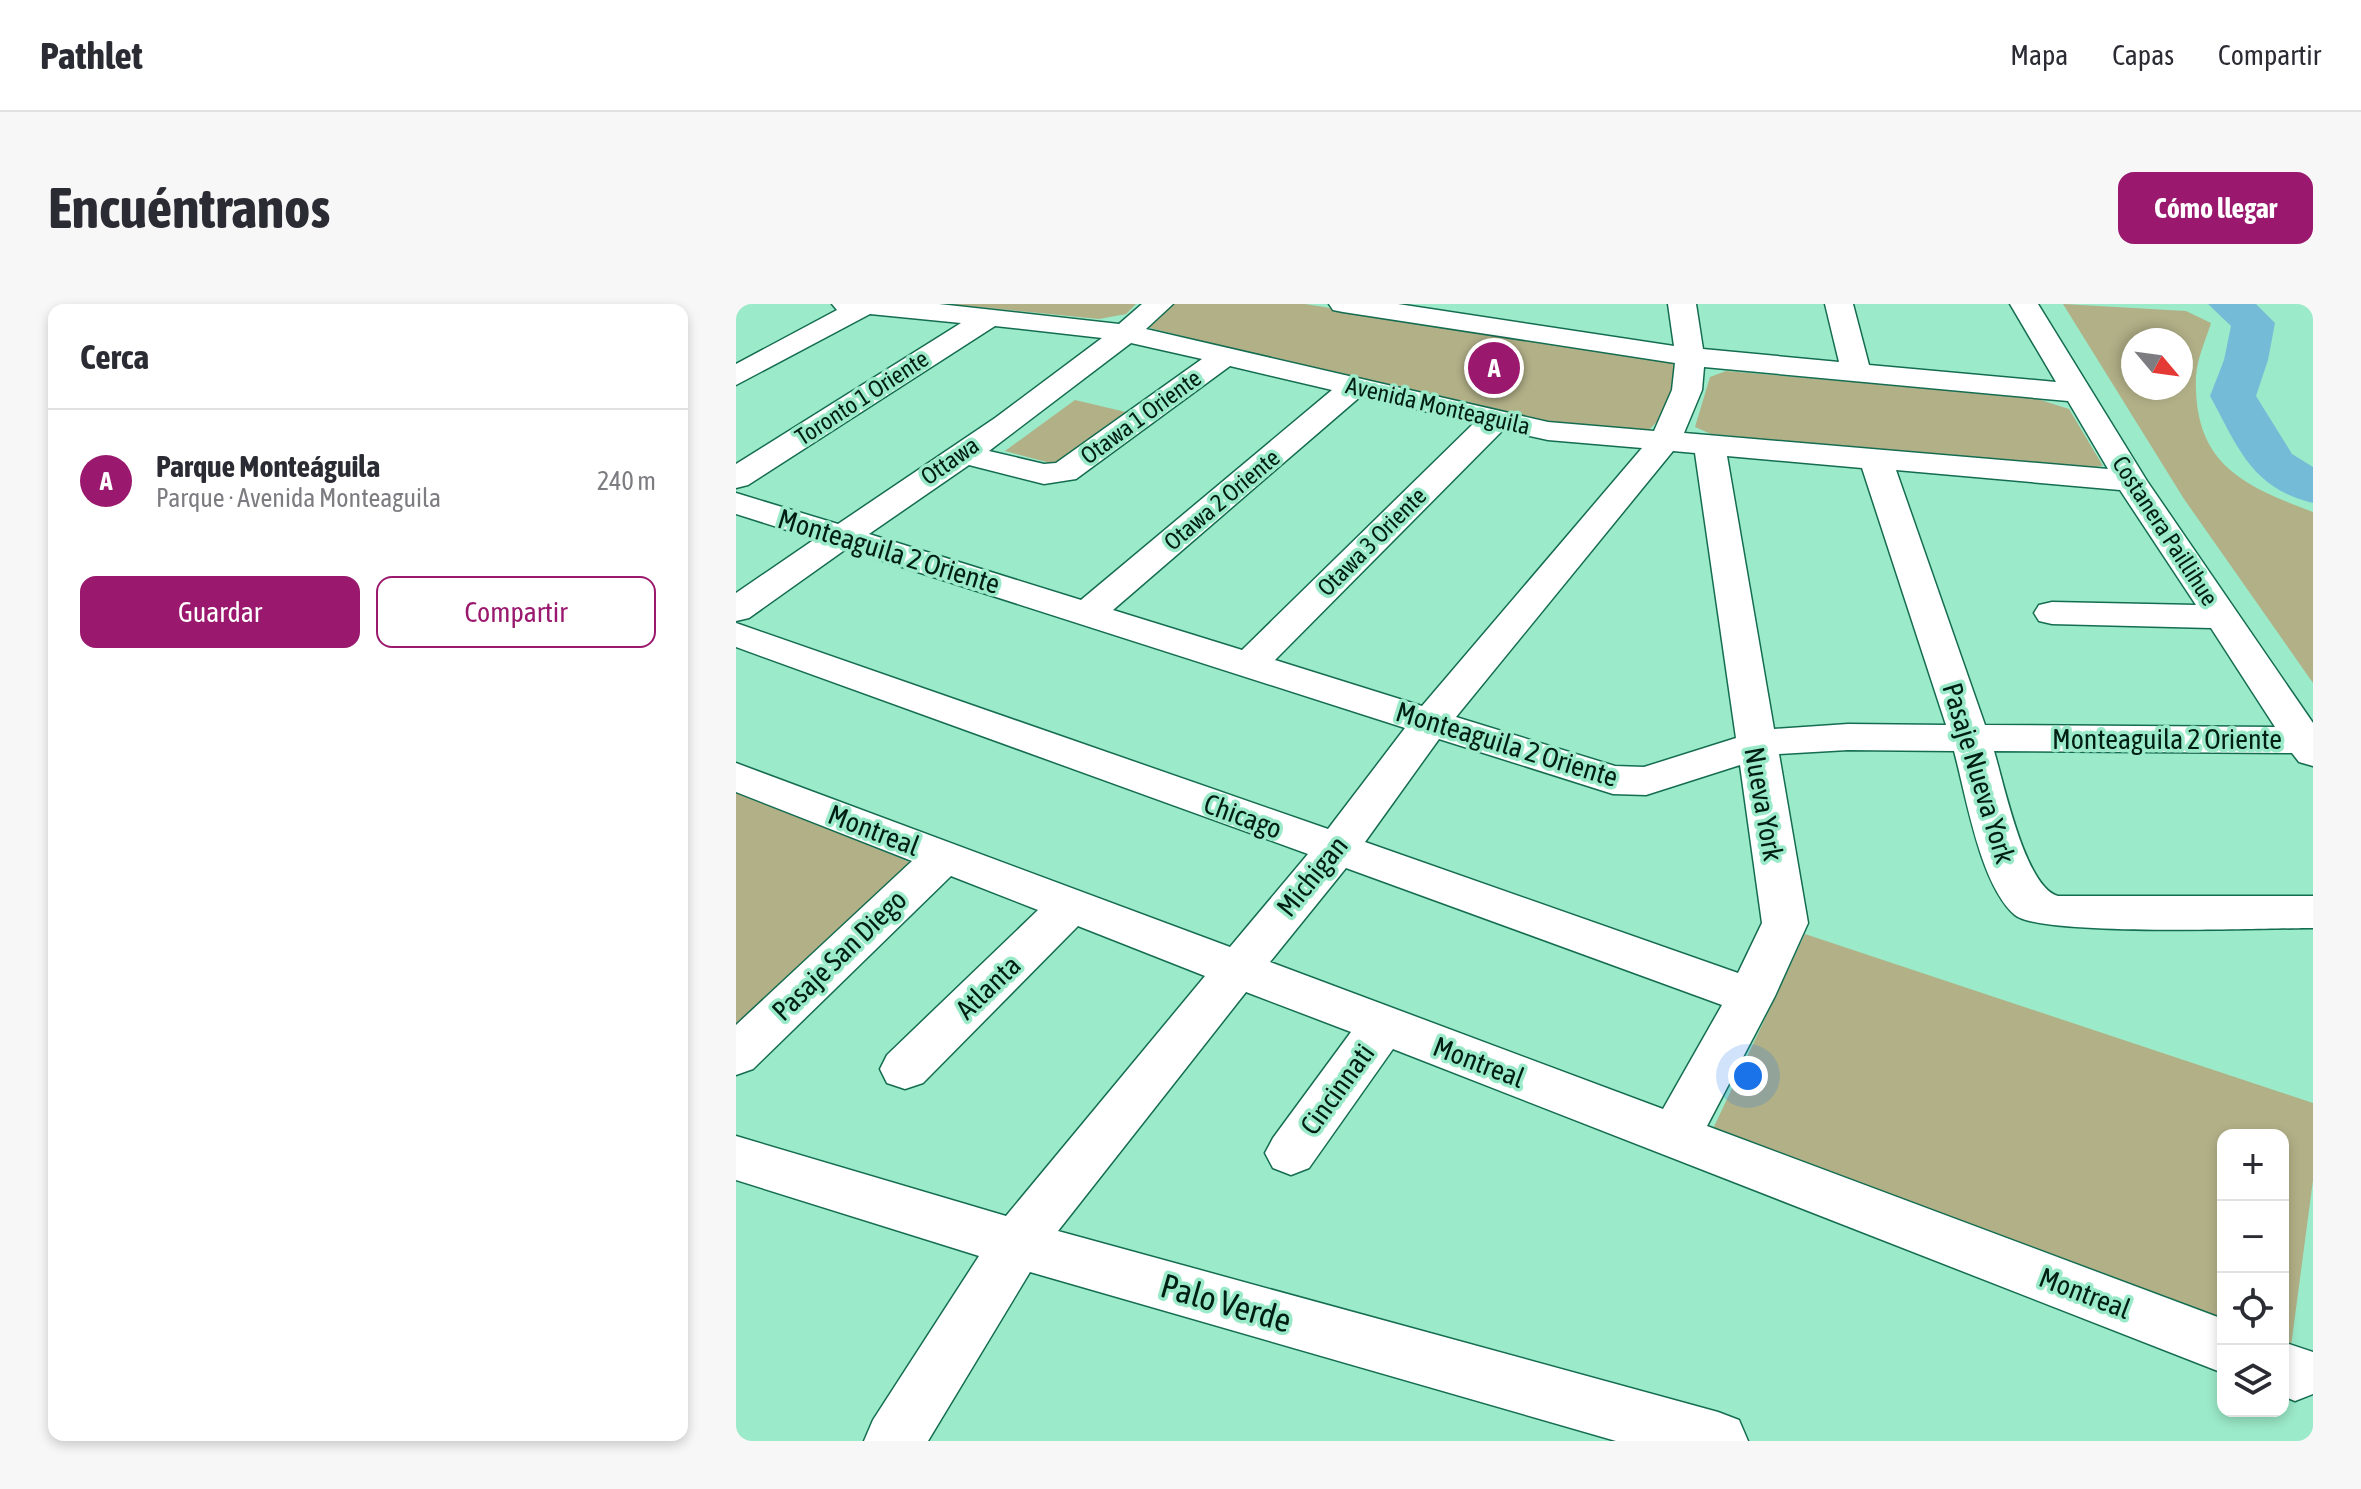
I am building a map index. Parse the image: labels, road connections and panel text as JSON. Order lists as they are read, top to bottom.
{
  "streets": {
    "street": [
      "Toronto 1 Oriente",
      "Avenida Monteaguila",
      "Otawa 1 Oriente",
      "Ottawa",
      "Otawa 2 Oriente",
      "Costanera Paillihue",
      "Otawa 3 Oriente",
      "Monteaguila 2 Oriente",
      "Pasaje Nueva York",
      "Nueva York",
      "Chicago",
      "Montreal",
      "Michigan",
      "Pasaje San Diego",
      "Atlanta",
      "Cincinnati",
      "Palo Verde"
    ]
  },
  "crossings": [
    ["Toronto 1 Oriente", "Avenida Monteaguila"],
    ["Avenida Monteaguila", "Otawa 1 Oriente"],
    ["Avenida Monteaguila", "Ottawa"],
    ["Avenida Monteaguila", "Otawa 2 Oriente"],
    ["Avenida Monteaguila", "Costanera Paillihue"],
    ["Avenida Monteaguila", "Otawa 3 Oriente"],
    ["Avenida Monteaguila", "Pasaje Nueva York"],
    ["Avenida Monteaguila", "Nueva York"],
    ["Avenida Monteaguila", "Michigan"],
    ["Otawa 1 Oriente", "Ottawa"],
    ["Ottawa", "Monteaguila 2 Oriente"],
    ["Otawa 2 Oriente", "Monteaguila 2 Oriente"],
    ["Costanera Paillihue", "Monteaguila 2 Oriente"],
    ["Otawa 3 Oriente", "Monteaguila 2 Oriente"],
    ["Monteaguila 2 Oriente", "Pasaje Nueva York"],
    ["Monteaguila 2 Oriente", "Nueva York"],
    ["Monteaguila 2 Oriente", "Michigan"],
    ["Nueva York", "Chicago"],
    ["Nueva York", "Montreal"],
    ["Chicago", "Michigan"],
    ["Montreal", "Michigan"],
    ["Montreal", "Pasaje San Diego"],
    ["Montreal", "Atlanta"],
    ["Montreal", "Cincinnati"],
    ["Michigan", "Palo Verde"]
  ],
  "north": "bottom right",
  "page": {
    "header": "Pathlet",
    "nav": ["Mapa", "Capas", "Compartir"],
    "buttons": [
      "Cómo llegar",
      ["Guardar", "Compartir"]
    ],
    "title": "Encuéntranos",
    "heading": "Cerca",
    "pins": "A",
    "list": [
      {
        "mark": "A",
        "name": "Parque Monteáguila",
        "note": "Parque · Avenida Monteaguila",
        "value": "240 m"
      }
    ],
    "map_buttons": ["+", "−"]
  }
}
